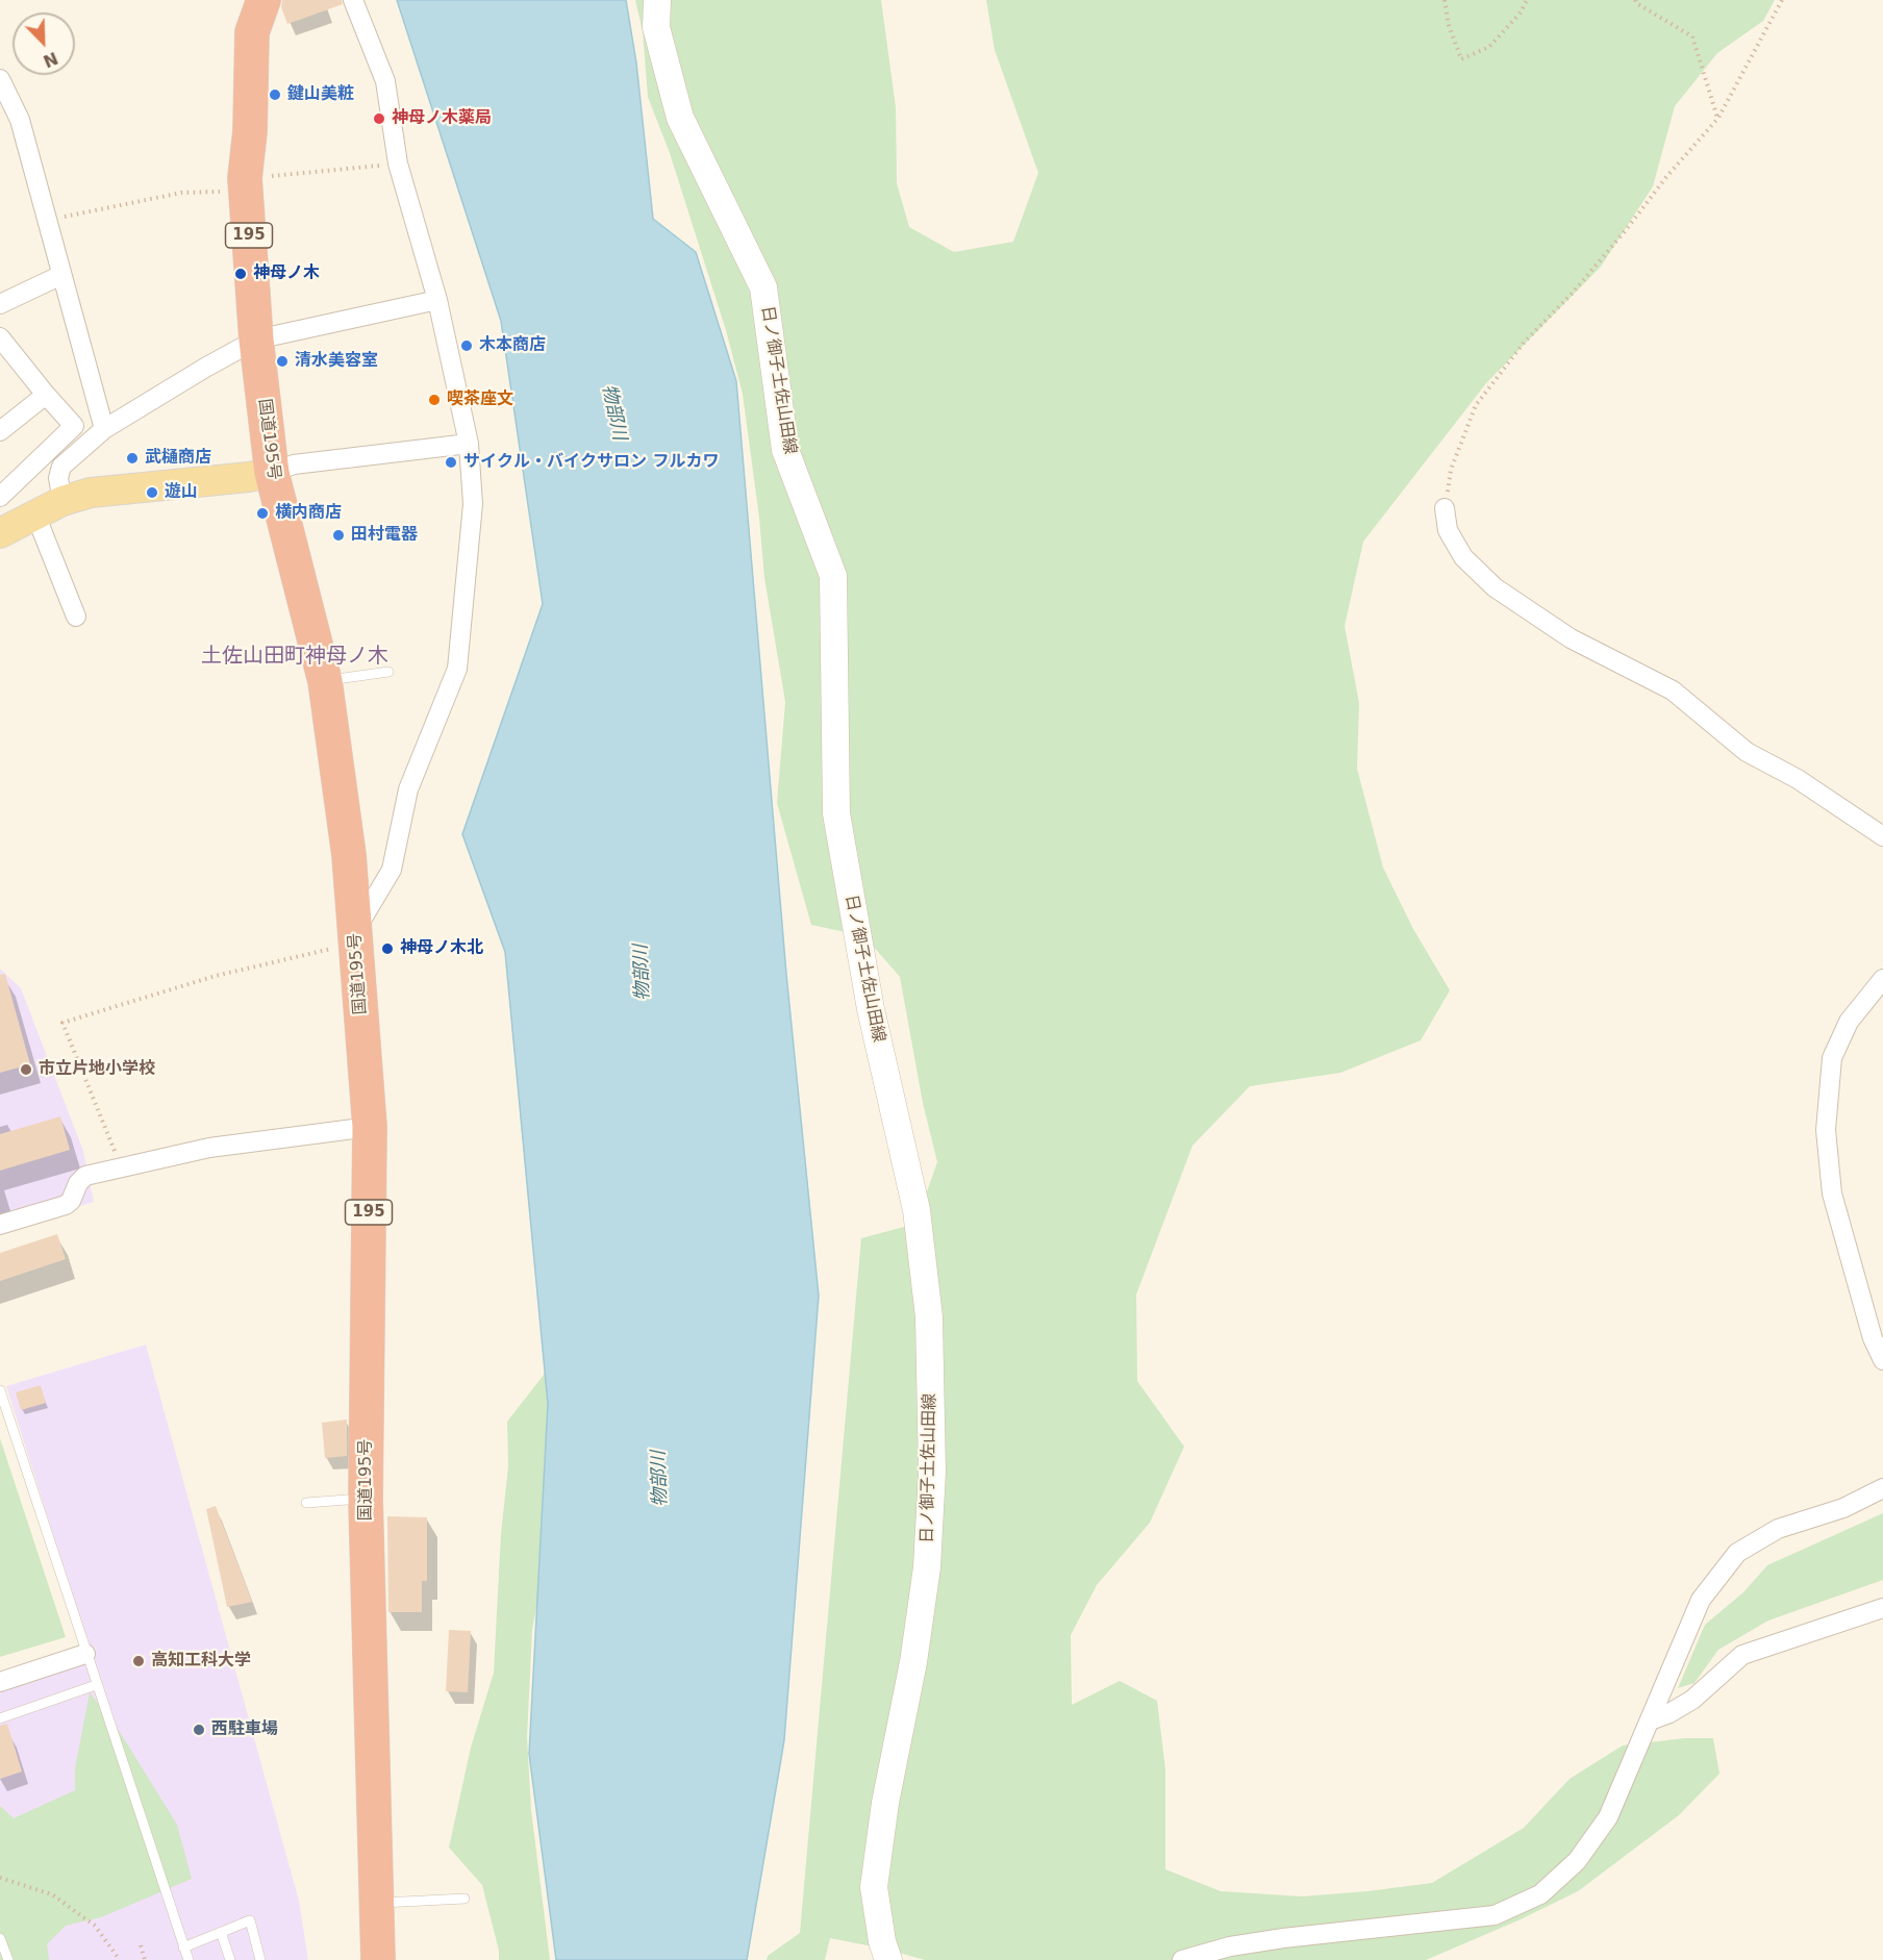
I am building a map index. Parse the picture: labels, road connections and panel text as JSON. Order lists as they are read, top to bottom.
{
  "streets": {
    "highway": ["195", "国道195号"],
    "main road": ["日ノ御子土佐山田線"]
  },
  "districts": ["土佐山田町神母ノ木"],
  "water": ["物部川"],
  "places": [
    "鍵山美粧",
    "神母ノ木薬局",
    "神母ノ木",
    "木本商店",
    "清水美容室",
    "喫茶座文",
    "武樋商店",
    "サイクル・バイクサロン フルカワ",
    "遊山",
    "横内商店",
    "田村電器",
    "神母ノ木北",
    "市立片地小学校",
    "高知工科大学",
    "西駐車場"
  ],
  "north": "bottom right"
}
